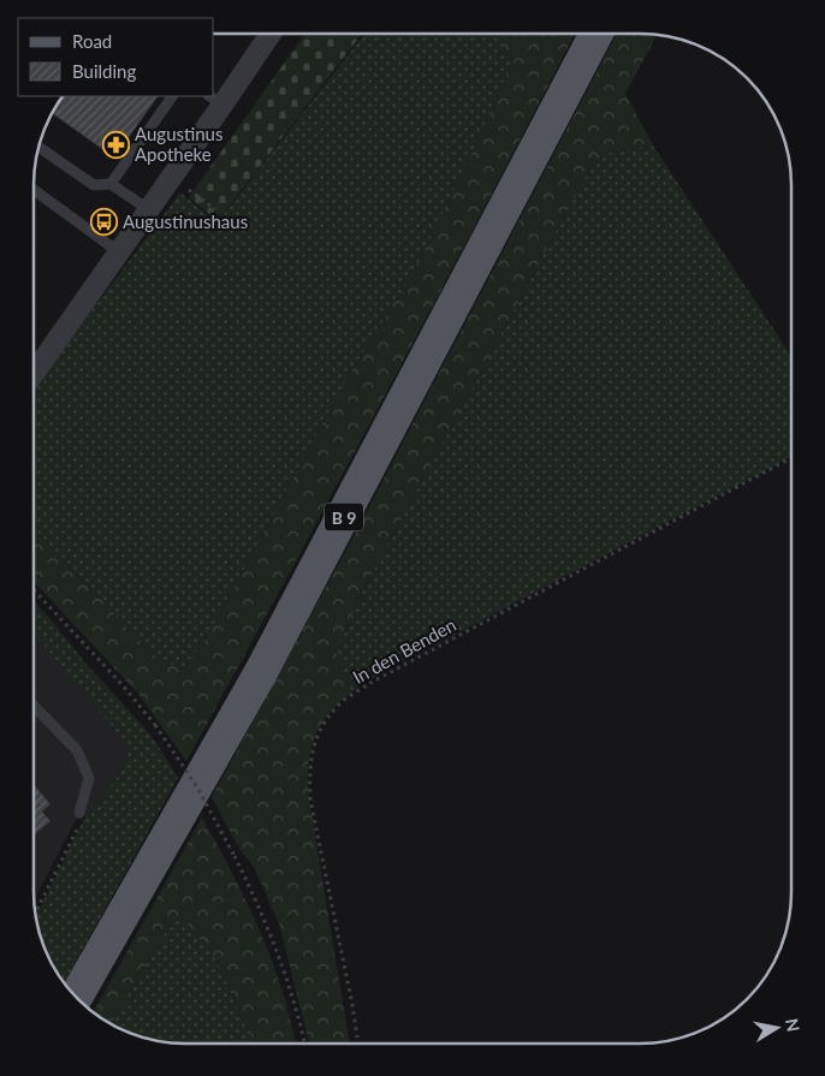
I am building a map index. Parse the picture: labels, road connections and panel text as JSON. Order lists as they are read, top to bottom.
{
  "streets": {
    "main road": ["B 9"],
    "path": ["In den Benden"]
  },
  "places": {
    "pharmacy": ["Augustinus Apotheke"],
    "bus stop": ["Augustinushaus"]
  },
  "legend": ["Road", "Building"],
  "north": "right"
}
